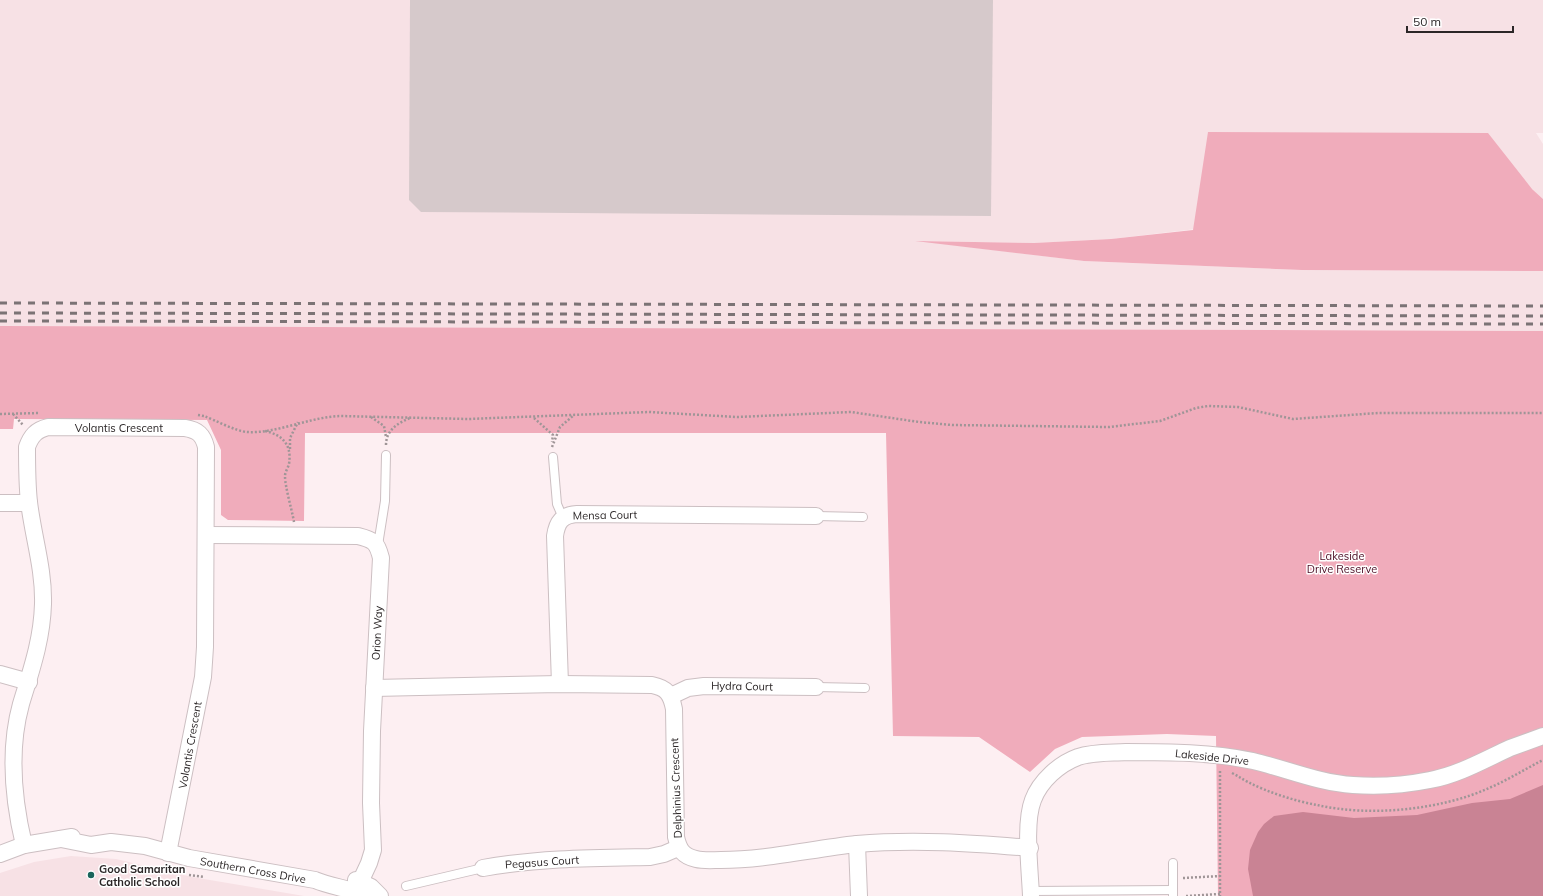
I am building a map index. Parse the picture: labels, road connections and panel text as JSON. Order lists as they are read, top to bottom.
{
  "streets": {
    "street": [
      "Volantis Crescent",
      "Mensa Court",
      "Orion Way",
      "Hydra Court",
      "Lakeside Drive",
      "Delphinius Crescent",
      "Pegasus Court",
      "Southern Cross Drive"
    ]
  },
  "crossings": [
    ["Volantis Crescent", "Southern Cross Drive"],
    ["Orion Way", "Southern Cross Drive"],
    ["Hydra Court", "Delphinius Crescent"],
    ["Lakeside Drive", "Delphinius Crescent"],
    ["Delphinius Crescent", "Pegasus Court"]
  ],
  "parks": ["Lakeside Drive Reserve"],
  "places": ["Good Samaritan Catholic School"],
  "scale_bar": "50 m"
}
